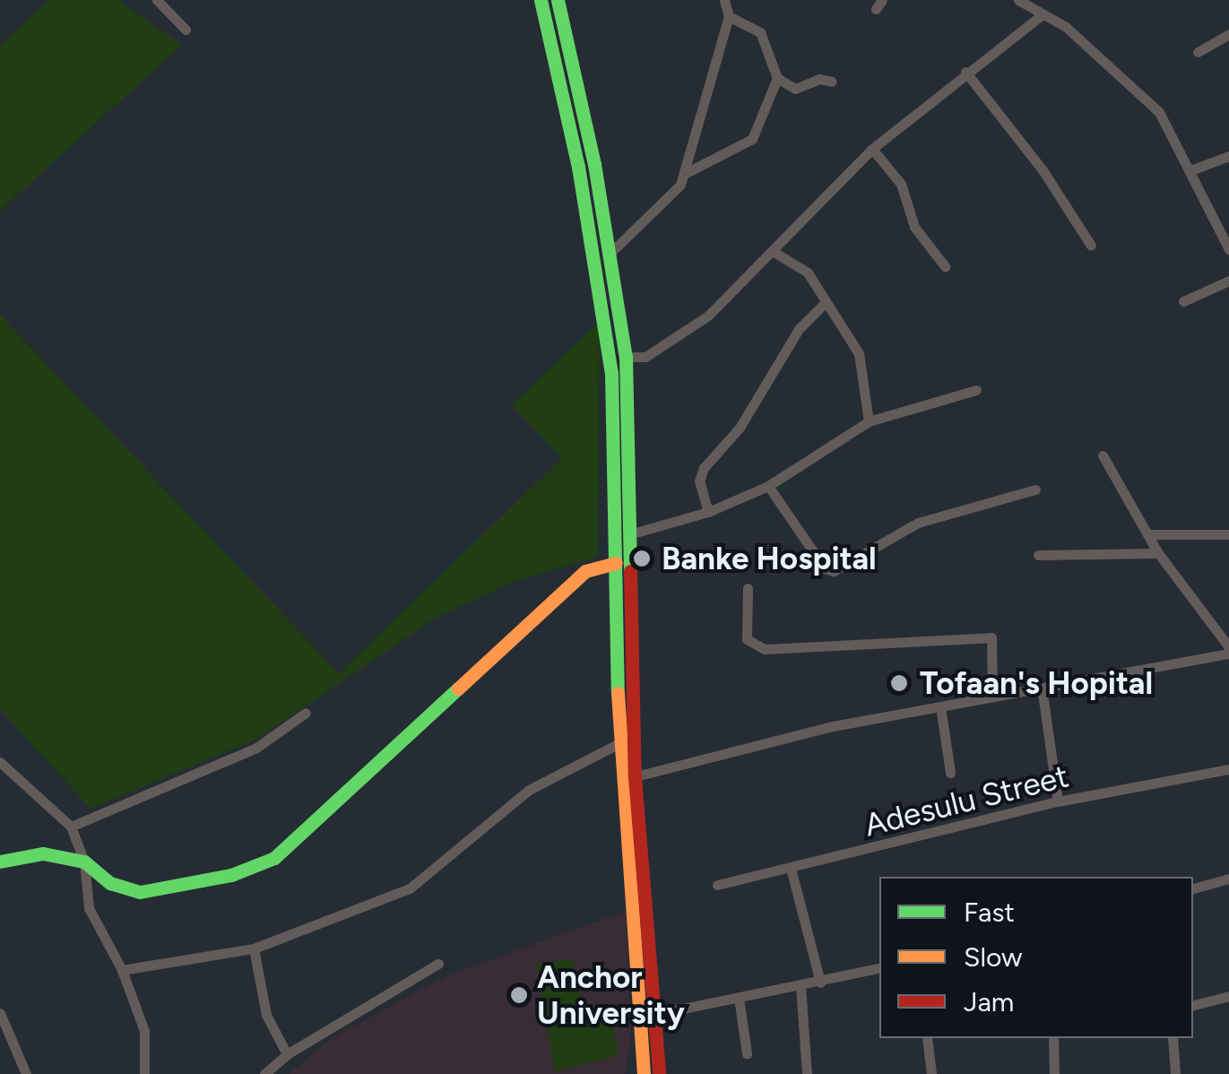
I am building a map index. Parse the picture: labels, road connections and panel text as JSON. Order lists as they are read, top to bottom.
{
  "streets": {
    "street": ["Adesulu Street"]
  },
  "places": ["Banke Hospital", "Tofaan's Hopital", "Anchor University"],
  "legend": ["Fast", "Slow", "Jam"]
}
